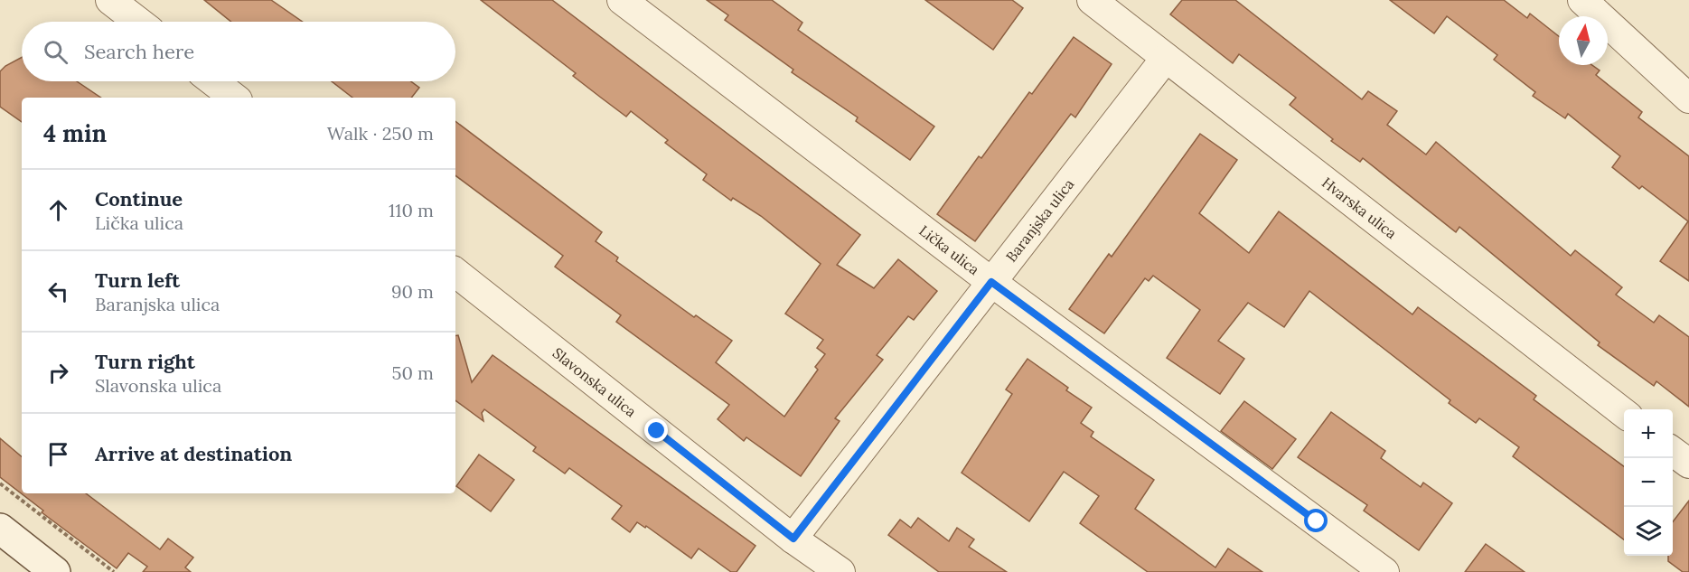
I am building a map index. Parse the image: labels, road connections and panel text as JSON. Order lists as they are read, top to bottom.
{
  "streets": {
    "street": [
      "Hvarska ulica",
      "Baranjska ulica",
      "Lička ulica",
      "Slavonska ulica"
    ]
  },
  "crossings": [
    ["Hvarska ulica", "Baranjska ulica"],
    ["Baranjska ulica", "Lička ulica"],
    ["Baranjska ulica", "Slavonska ulica"]
  ],
  "north": "top",
  "page": {
    "search": "Search here",
    "heading": ["4 min", "Walk · 250 m"],
    "list": [
      ["Continue", "Lička ulica", "110 m"],
      ["Turn left", "Baranjska ulica", "90 m"],
      ["Turn right", "Slavonska ulica", "50 m"],
      "Arrive at destination"
    ],
    "map_buttons": ["+", "−"]
  }
}
